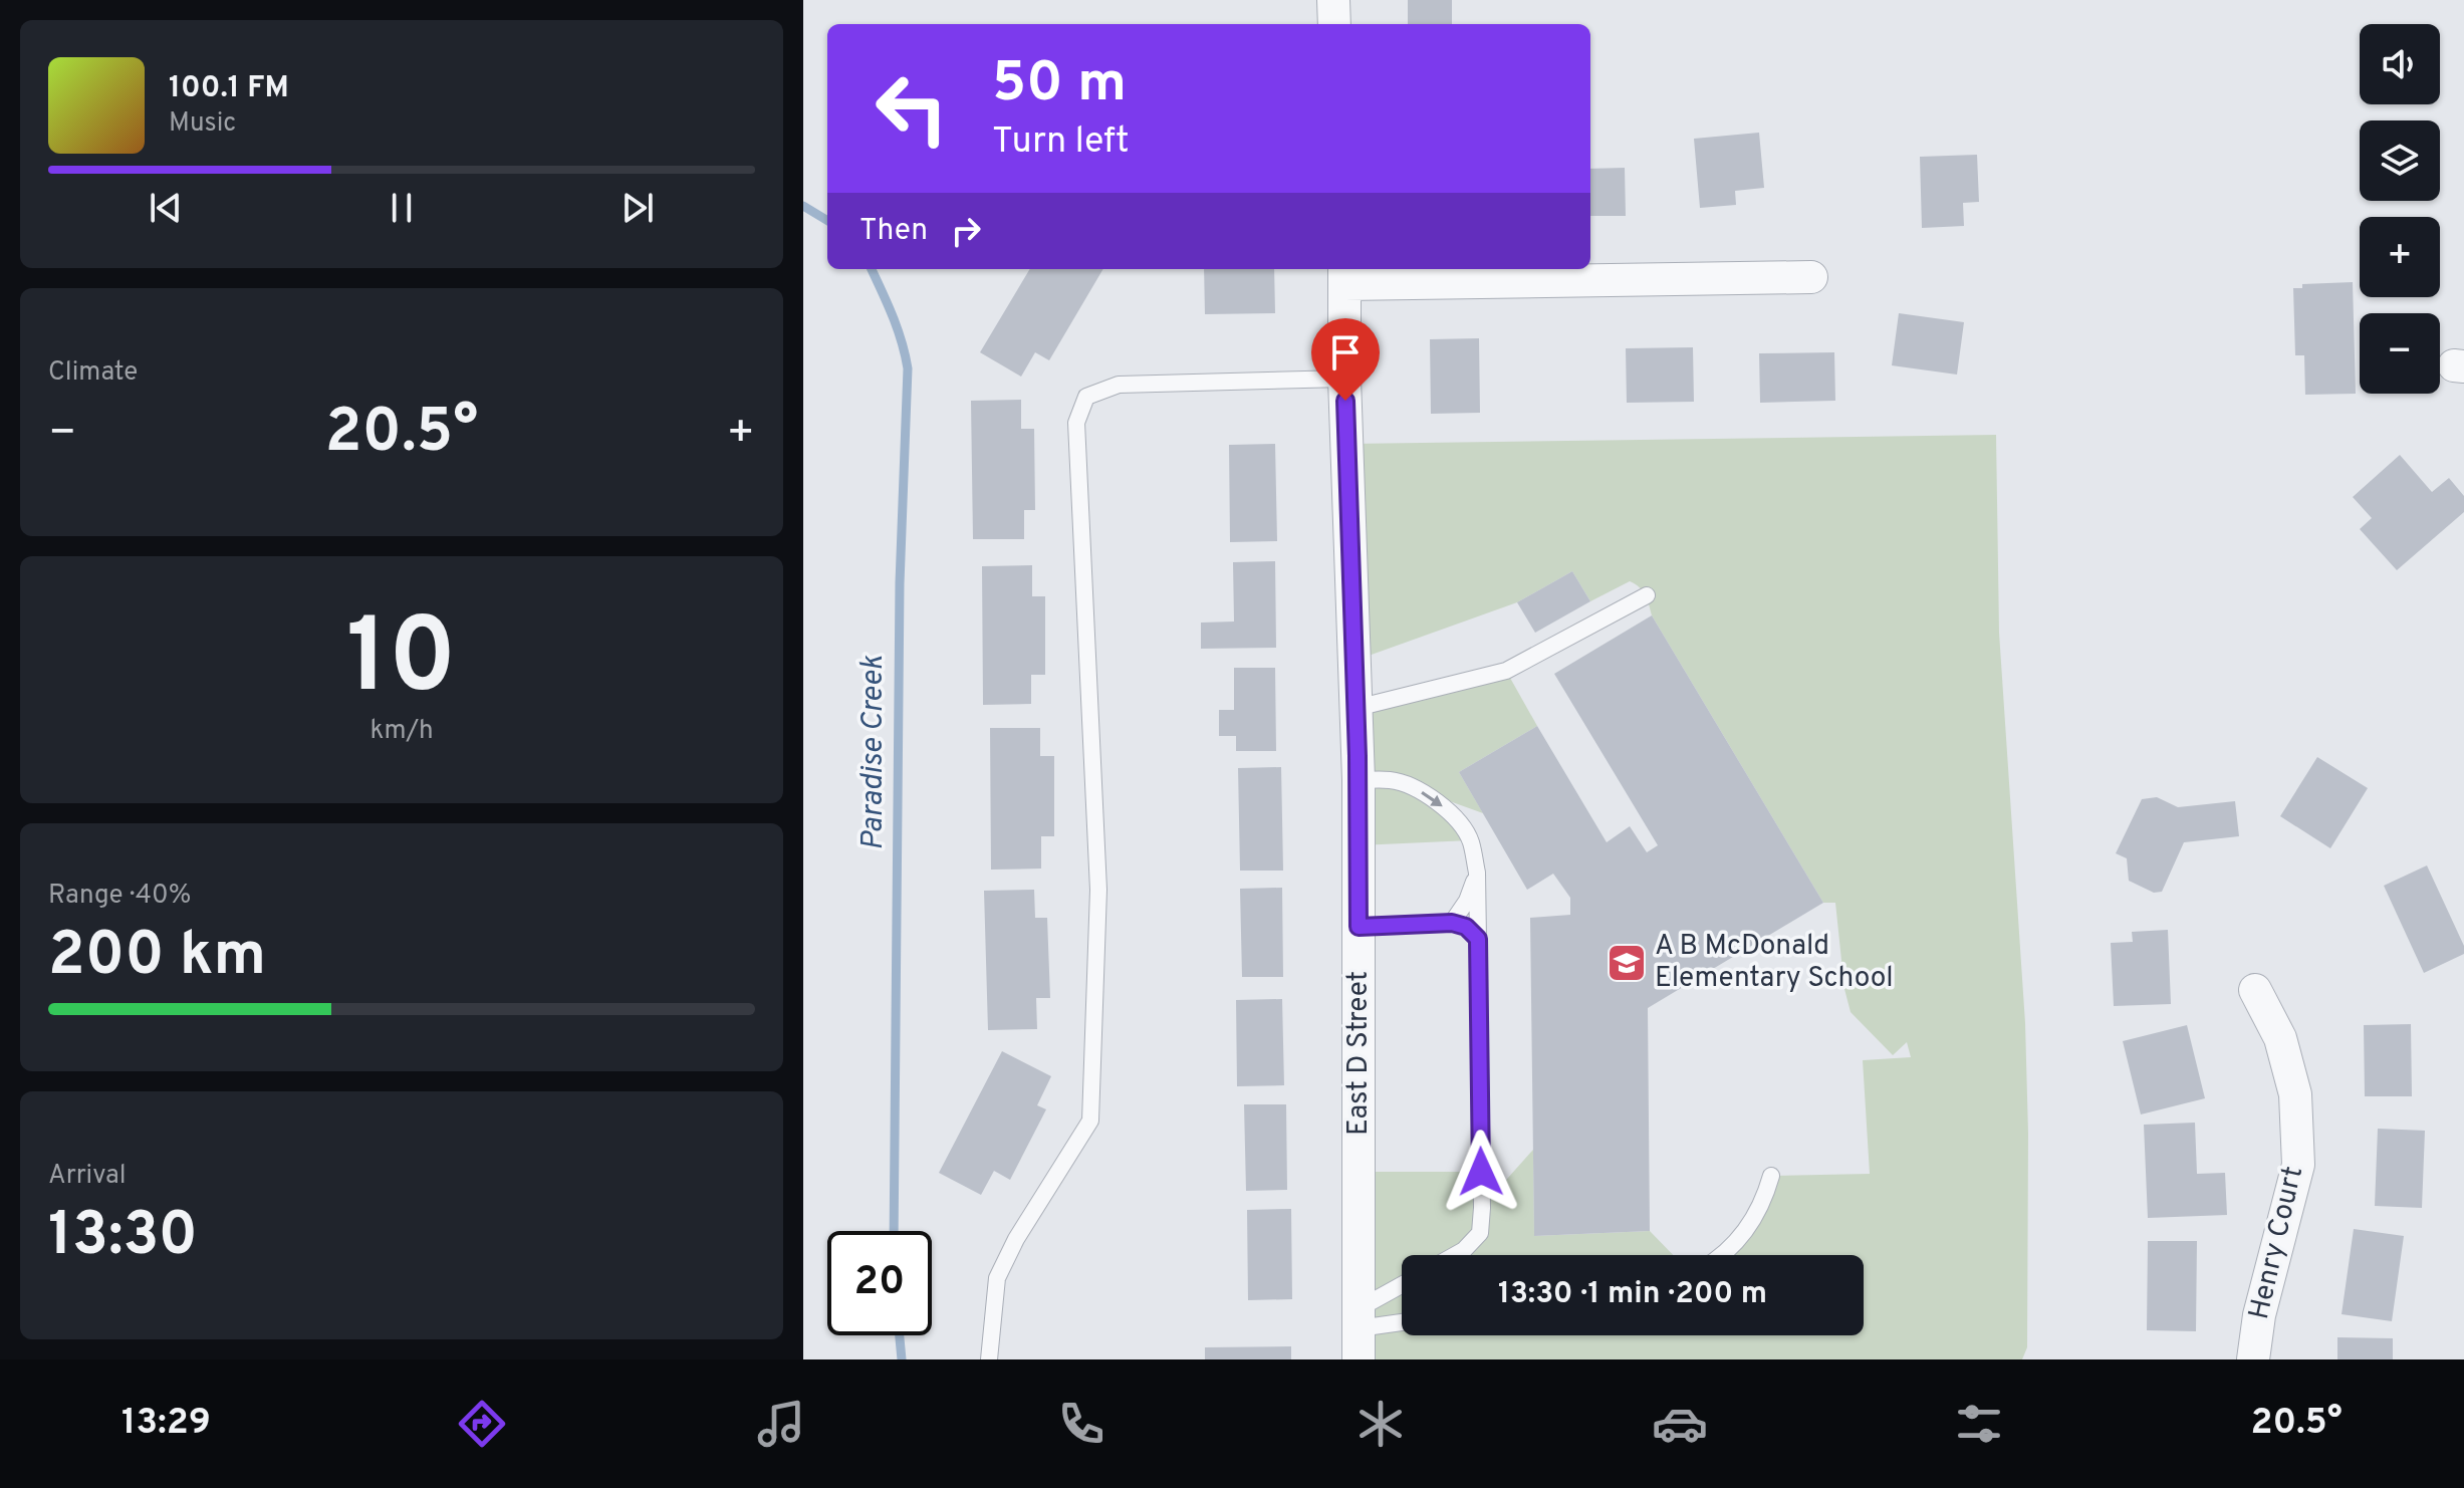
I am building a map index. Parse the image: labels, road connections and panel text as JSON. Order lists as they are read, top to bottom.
{
  "streets": {
    "street": ["East D Street", "Henry Court"]
  },
  "water": ["Paradise Creek"],
  "places": {
    "school or university": ["A B McDonald Elementary School"]
  },
  "page": {
    "map_buttons": ["+", "−"],
    "turn": ["50 m", "Turn left"],
    "song": ["100.1 FM", "Music"],
    "then": "Then",
    "tile": [
      "Climate",
      ["10", "km/h"],
      ["Range · 40%", "200 km"],
      ["Arrival", "13:30"]
    ],
    "heat": ["−", "20.5°", "+"],
    "limit": "20",
    "trip": "13:30 · 1 min · 200 m",
    "tabs": ["13:29", "20.5°"]
  }
}
